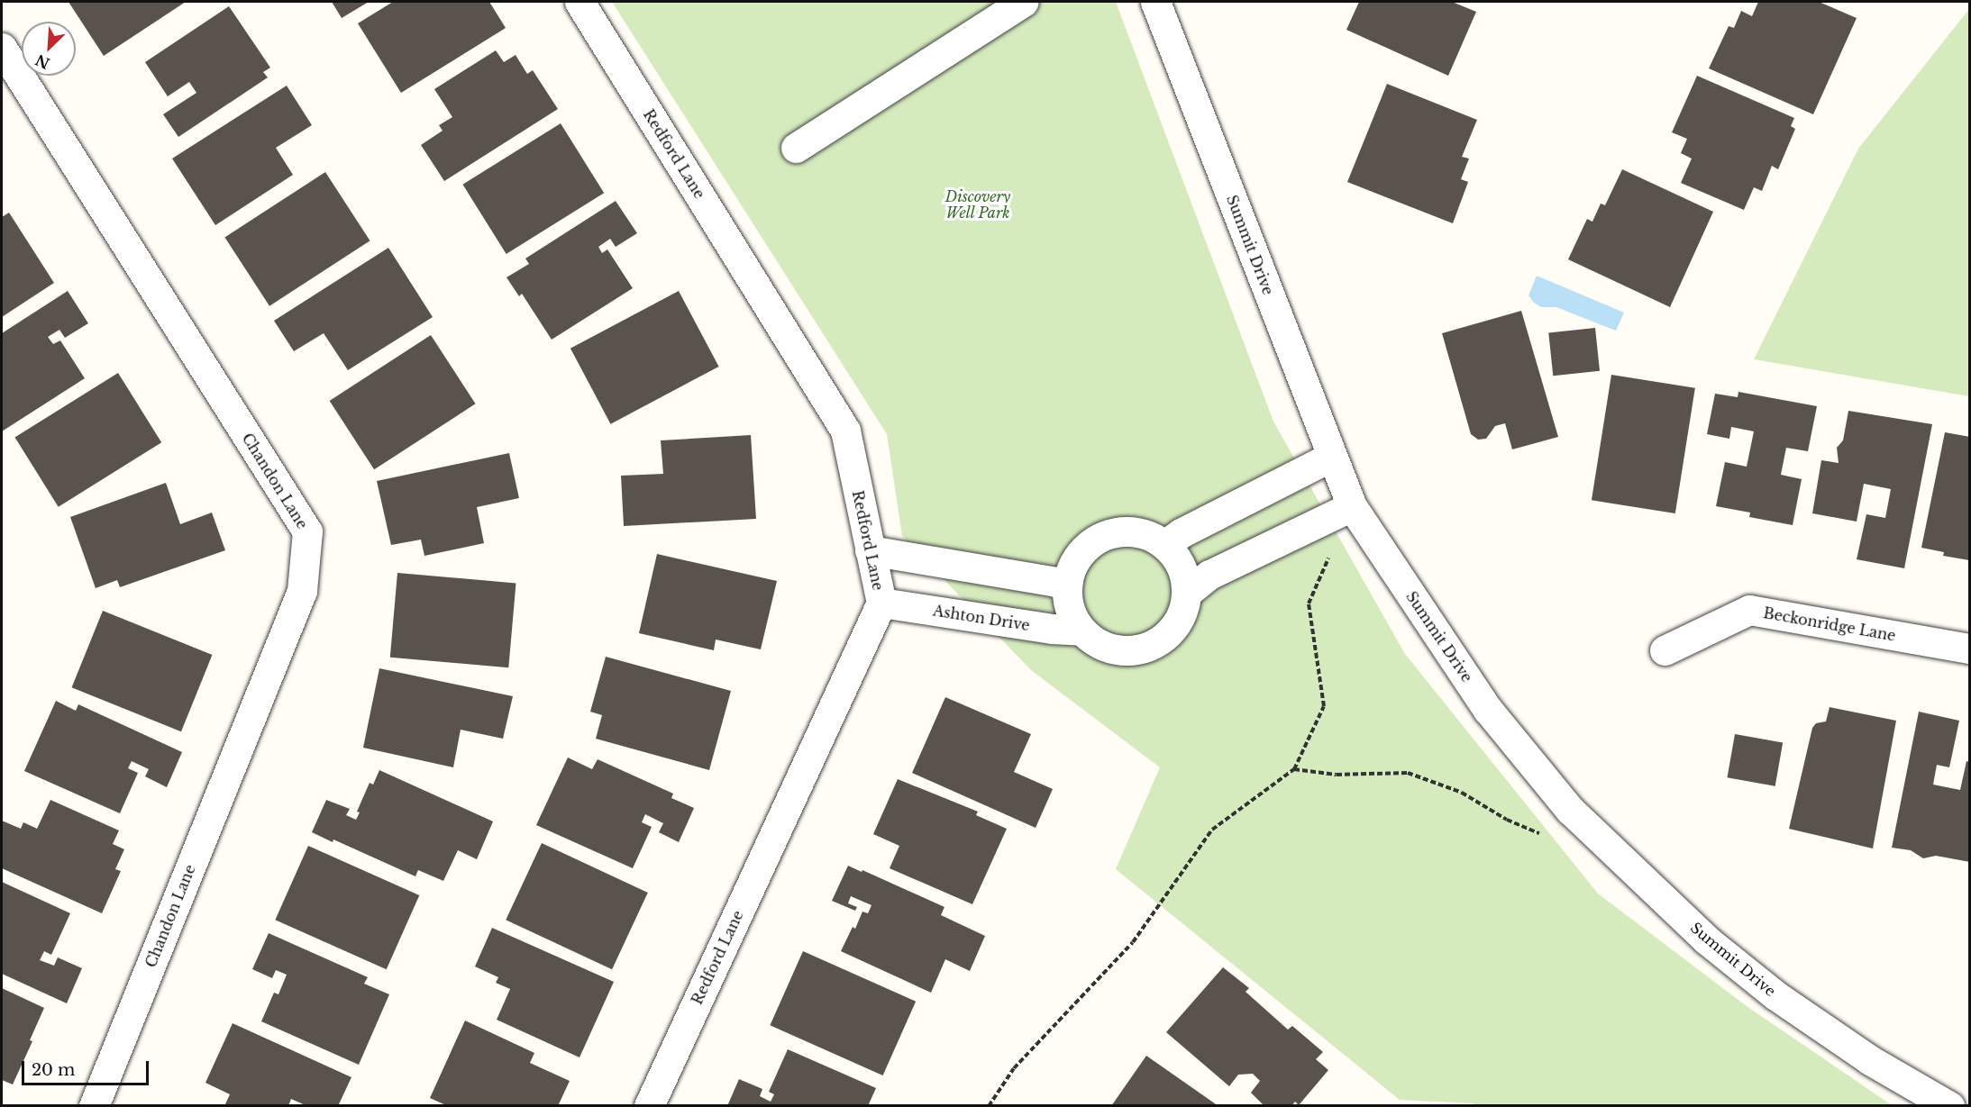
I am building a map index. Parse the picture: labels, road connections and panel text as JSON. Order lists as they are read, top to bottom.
{
  "streets": {
    "street": [
      "Redford Lane",
      "Summit Drive",
      "Chandon Lane",
      "Ashton Drive",
      "Beckonridge Lane"
    ]
  },
  "crossings": [
    ["Redford Lane", "Ashton Drive"]
  ],
  "parks": ["Discovery Well Park"],
  "scale_bar": "20 m",
  "north": "bottom left"
}
